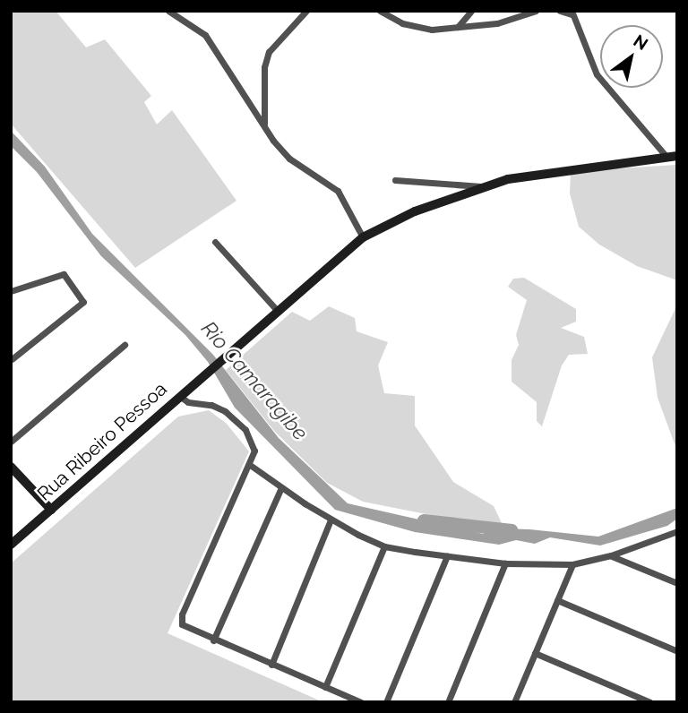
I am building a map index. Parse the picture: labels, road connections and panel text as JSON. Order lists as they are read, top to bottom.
{
  "streets": {
    "main road": ["Rua Ribeiro Pessoa"]
  },
  "water": ["Rio Camaragibe"],
  "north": "top right"
}
